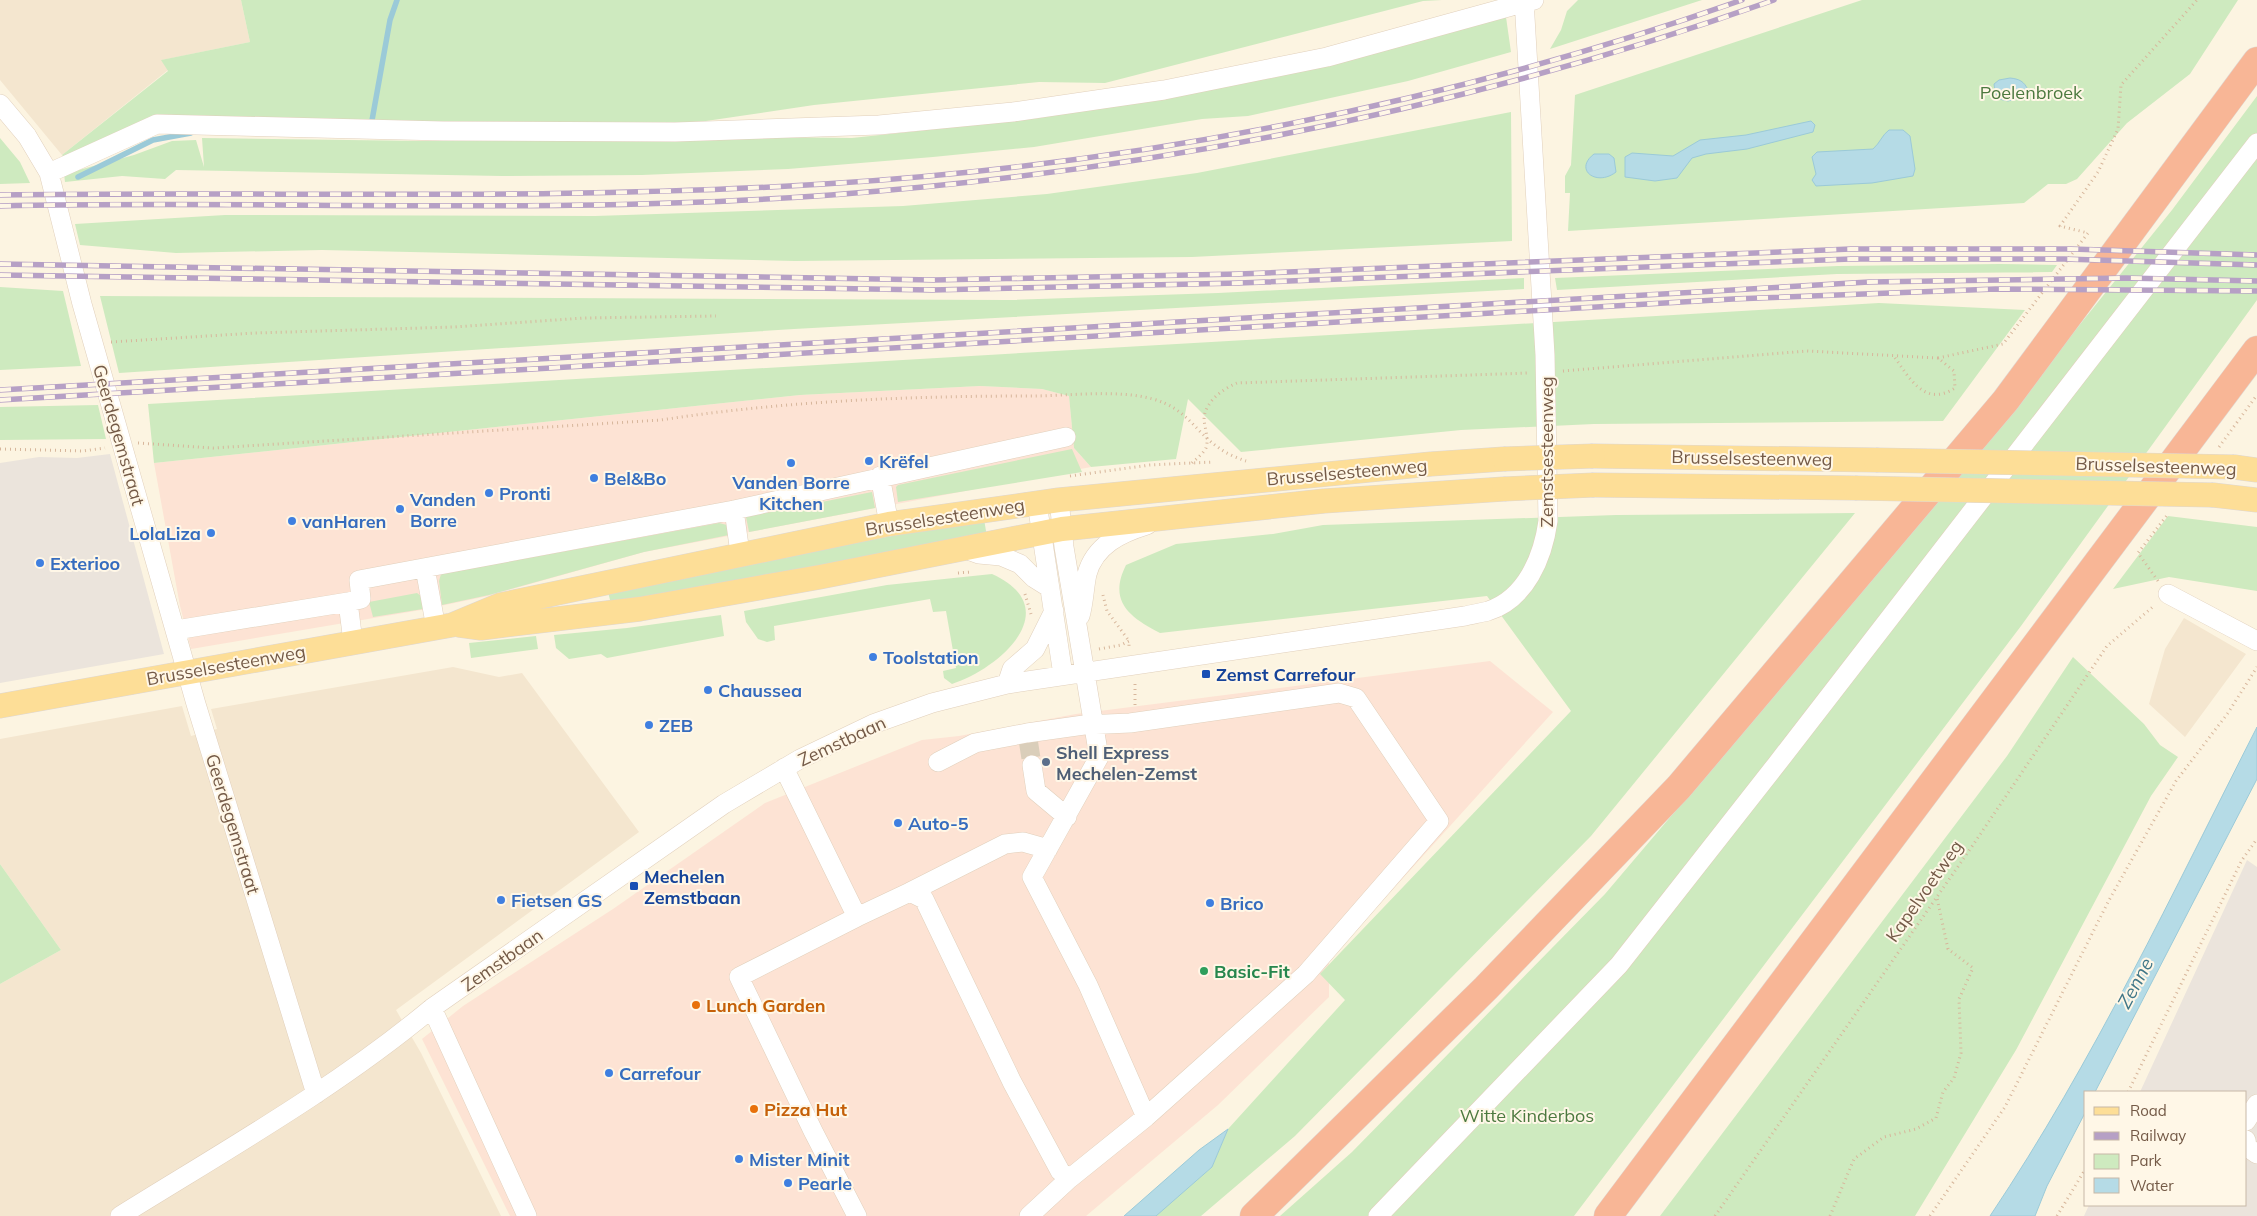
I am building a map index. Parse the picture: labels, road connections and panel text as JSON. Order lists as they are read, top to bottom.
{
  "streets": {
    "main road": ["Brusselsesteenweg"],
    "street": ["Geerdegemstraat", "Zemstsesteenweg", "Zemstbaan"],
    "path": ["Kapelvoetweg"]
  },
  "crossings": [
    ["Geerdegemstraat", "Brusselsesteenweg"],
    ["Geerdegemstraat", "Zemstbaan"],
    ["Zemstsesteenweg", "Zemstbaan"]
  ],
  "water": ["Zenne"],
  "parks": ["Poelenbroek", "Witte Kinderbos"],
  "places": {
    "other": [
      "Krëfel",
      "Vanden Borre Kitchen",
      "Bel&Bo",
      "Pronti",
      "Vanden Borre",
      "vanHaren",
      "LolaLiza",
      "Exterioo",
      "Toolstation",
      "Chaussea",
      "ZEB",
      "Shell Express Mechelen-Zemst",
      "Auto-5",
      "Fietsen GS",
      "Brico",
      "Basic-Fit",
      "Lunch Garden",
      "Carrefour",
      "Pizza Hut",
      "Mister Minit",
      "Pearle"
    ],
    "transit": ["Zemst Carrefour", "Mechelen Zemstbaan"]
  },
  "legend": [
    "Road",
    "Railway",
    "Park",
    "Water"
  ]
}
